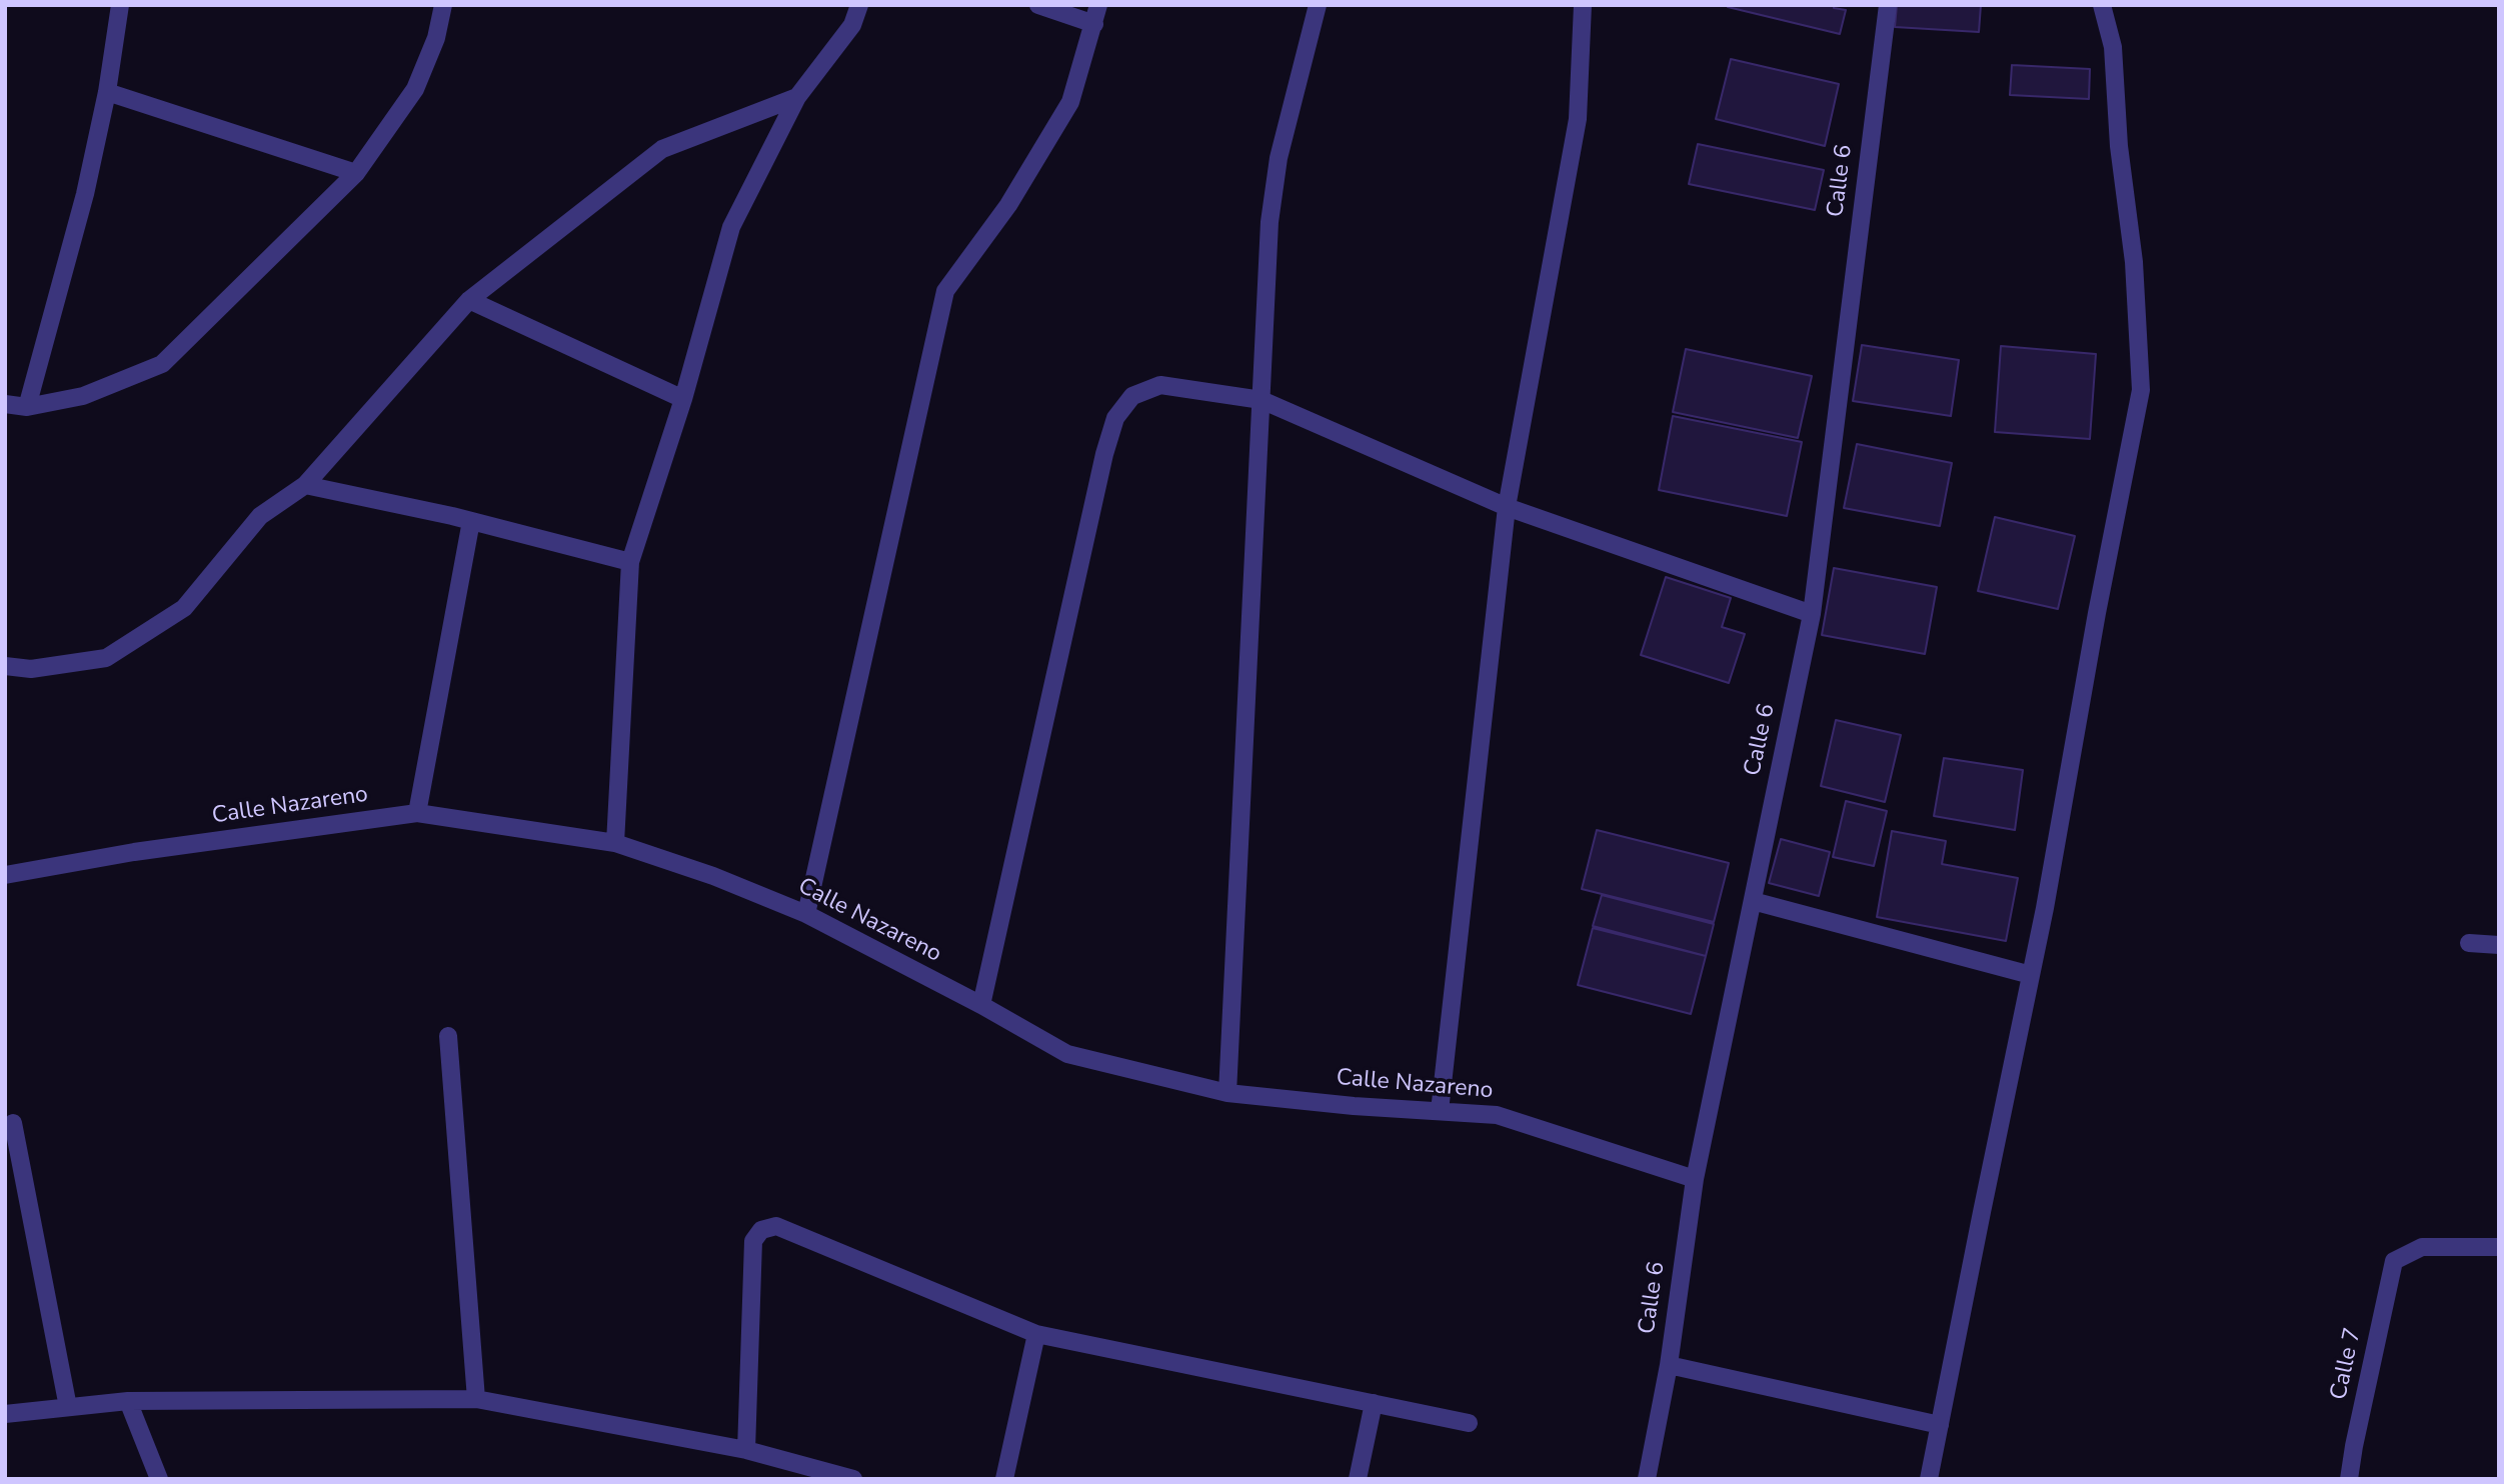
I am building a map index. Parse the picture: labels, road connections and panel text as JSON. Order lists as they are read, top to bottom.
{
  "streets": {
    "street": ["Calle 6", "Calle Nazareno", "Calle 7"]
  },
  "crossings": [
    ["Calle 6", "Calle Nazareno"]
  ]
}
